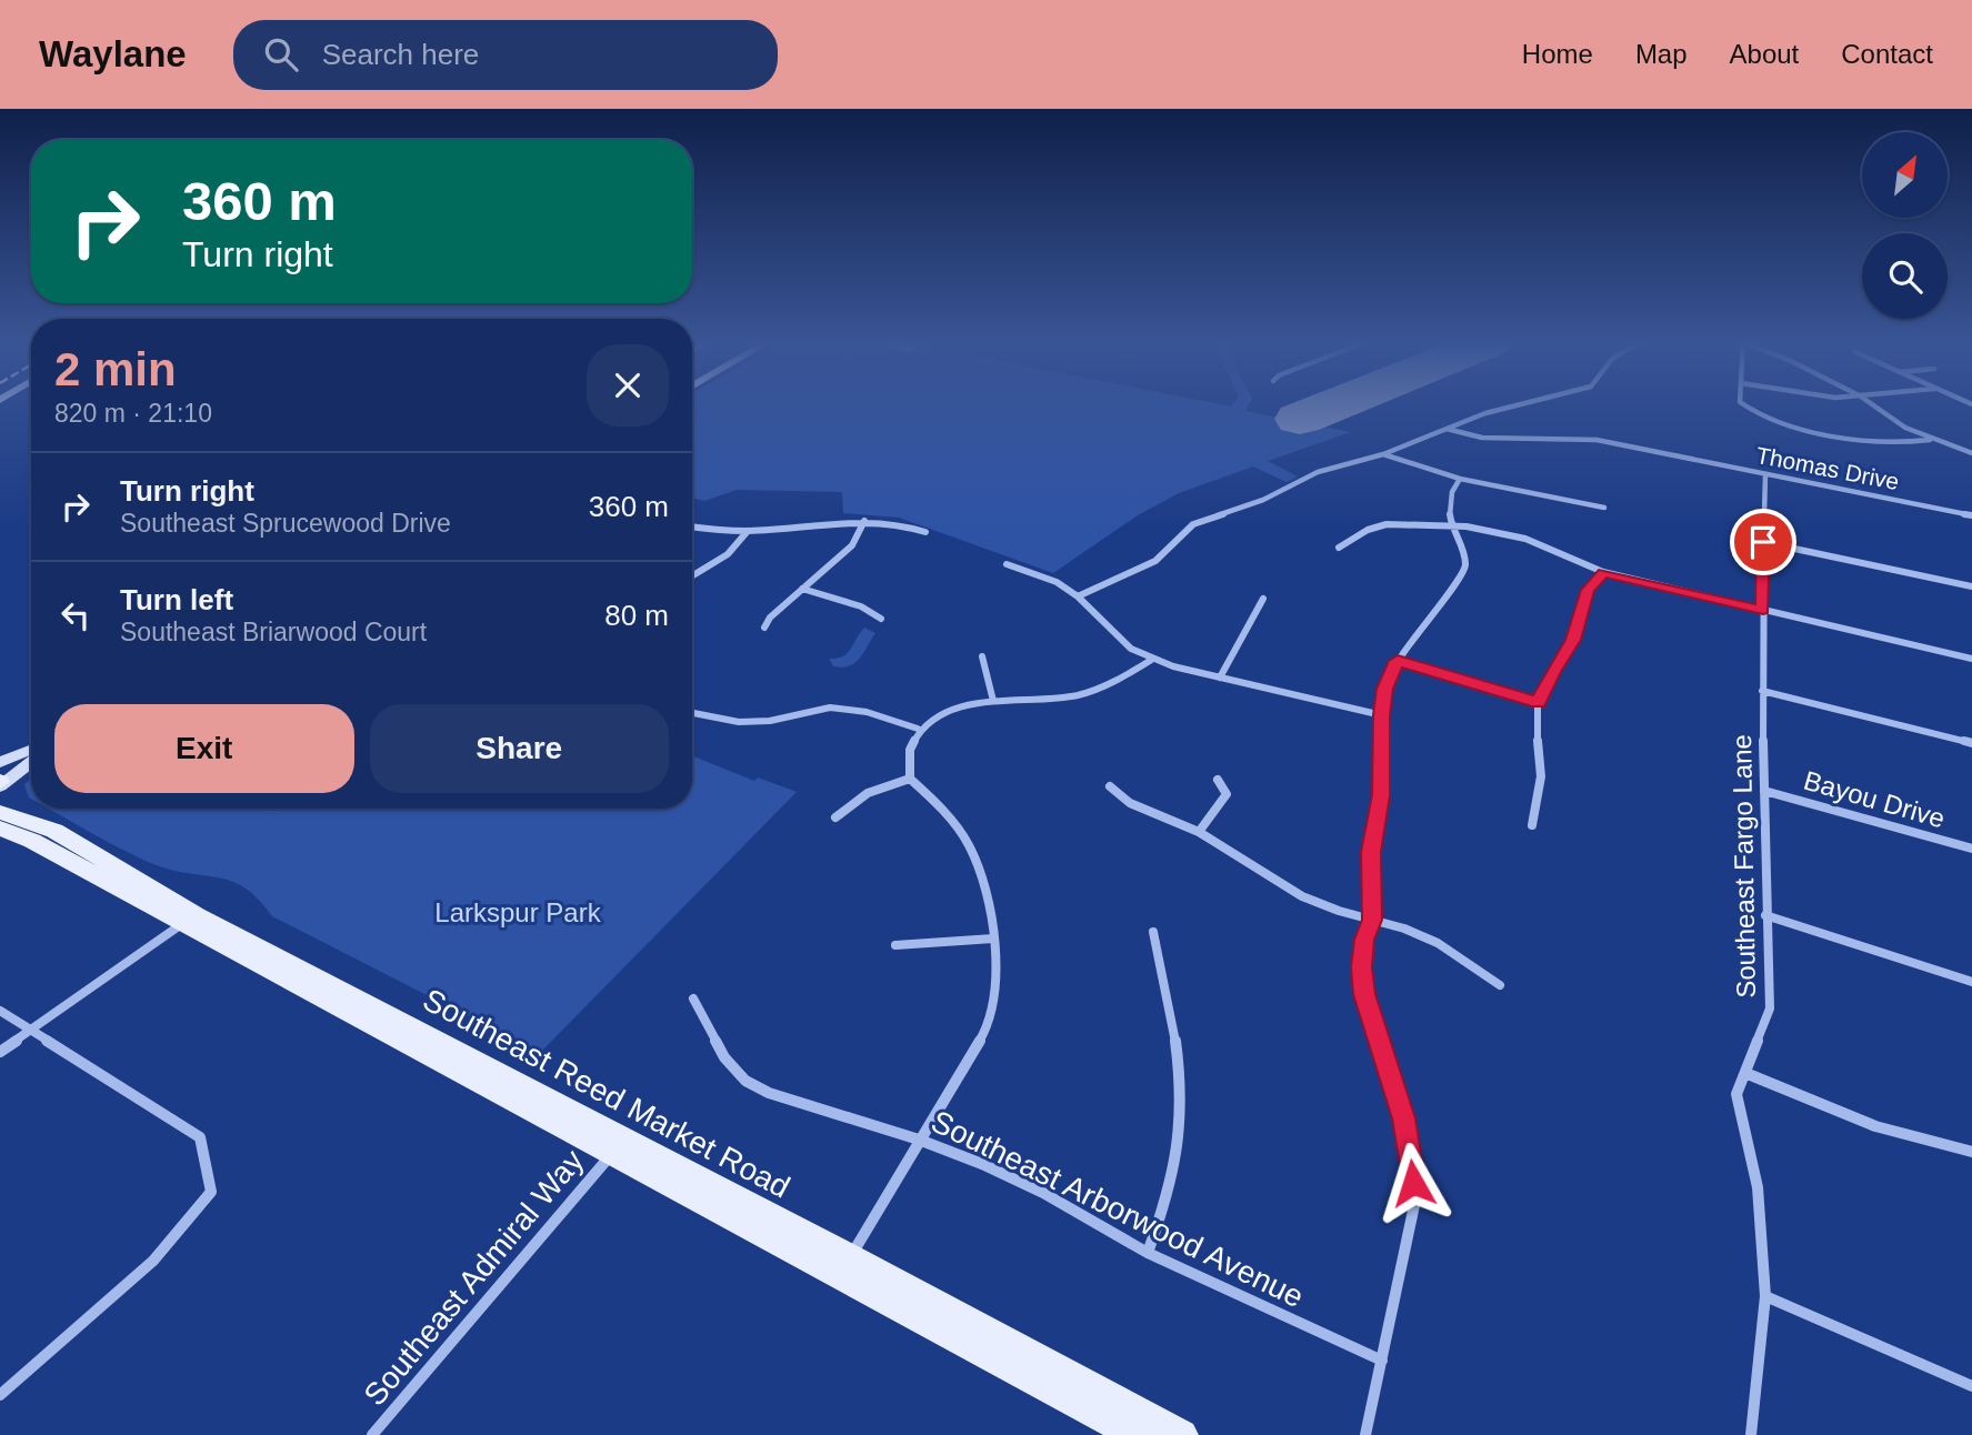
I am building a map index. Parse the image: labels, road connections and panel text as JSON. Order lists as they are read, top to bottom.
{
  "streets": {
    "main road": ["Southeast Reed Market Road"],
    "street": [
      "Thomas Drive",
      "Bayou Drive",
      "Southeast Fargo Lane",
      "Southeast Arborwood Avenue",
      "Southeast Admiral Way"
    ]
  },
  "crossings": [
    ["Thomas Drive", "Southeast Fargo Lane"],
    ["Bayou Drive", "Southeast Fargo Lane"],
    ["Southeast Reed Market Road", "Southeast Admiral Way"]
  ],
  "parks": ["Larkspur Park"],
  "north": "top right",
  "page": {
    "header": "Waylane",
    "search": "Search here",
    "nav": [
      "Home",
      "Map",
      "About",
      "Contact"
    ],
    "turn": ["360 m", "Turn right"],
    "heading": ["2 min", "820 m · 21:10"],
    "list": [
      {
        "name": "Turn right",
        "note": "Southeast Sprucewood Drive",
        "value": "360 m"
      },
      {
        "name": "Turn left",
        "note": "Southeast Briarwood Court",
        "value": "80 m"
      }
    ],
    "buttons": ["Exit", "Share"]
  }
}
